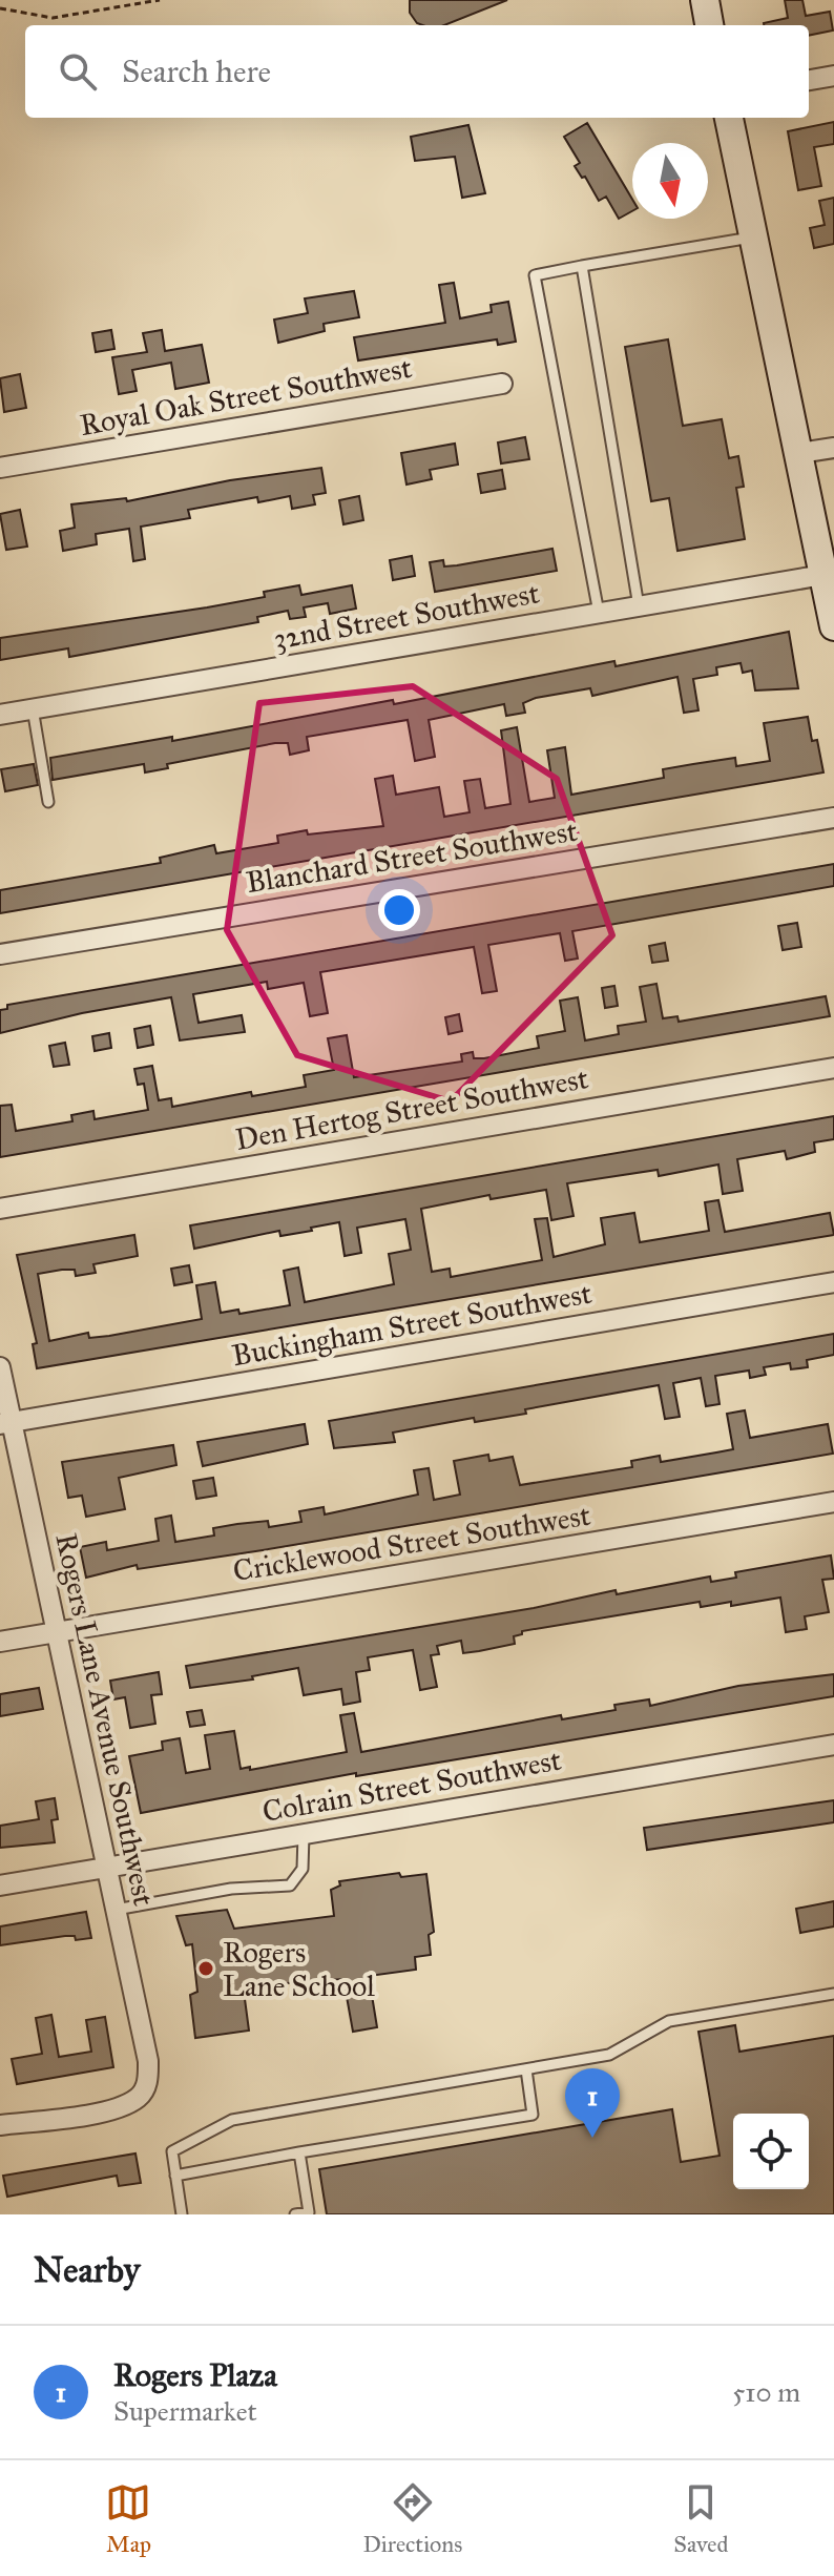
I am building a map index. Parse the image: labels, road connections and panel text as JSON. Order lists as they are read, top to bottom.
{
  "streets": {
    "street": [
      "Royal Oak Street Southwest",
      "32nd Street Southwest",
      "Blanchard Street Southwest",
      "Den Hertog Street Southwest",
      "Buckingham Street Southwest",
      "Cricklewood Street Southwest",
      "Rogers Lane Avenue Southwest",
      "Colrain Street Southwest"
    ]
  },
  "crossings": [
    ["Buckingham Street Southwest", "Rogers Lane Avenue Southwest"],
    ["Cricklewood Street Southwest", "Rogers Lane Avenue Southwest"],
    ["Rogers Lane Avenue Southwest", "Colrain Street Southwest"]
  ],
  "places": ["Rogers Lane School"],
  "north": "bottom",
  "page": {
    "search": "Search here",
    "pins": "1",
    "heading": "Nearby",
    "list": [
      {
        "mark": "1",
        "name": "Rogers Plaza",
        "note": "Supermarket",
        "value": "510 m"
      }
    ],
    "nav": ["Map", "Directions", "Saved"]
  }
}
